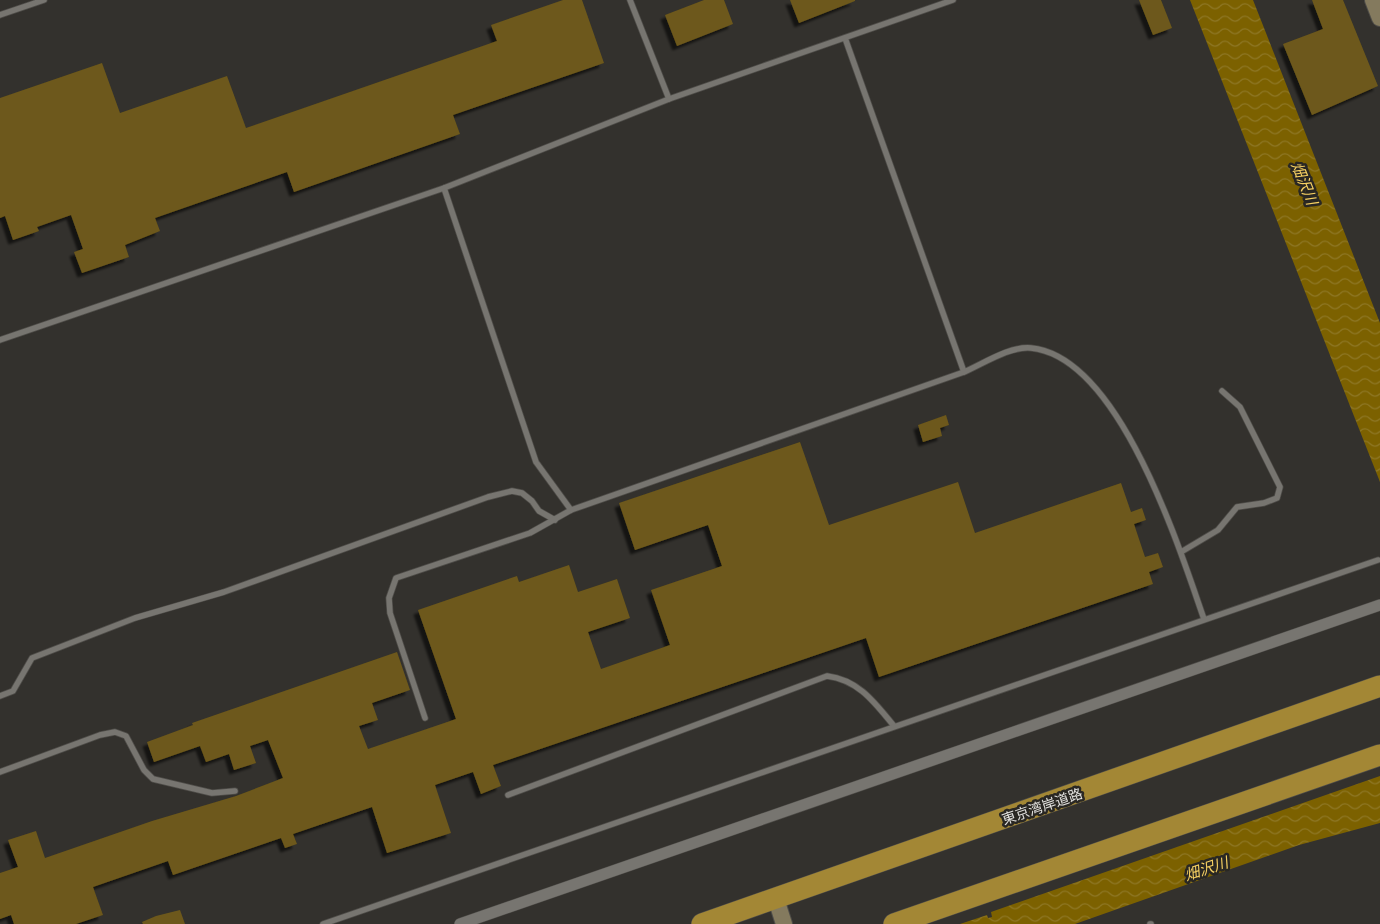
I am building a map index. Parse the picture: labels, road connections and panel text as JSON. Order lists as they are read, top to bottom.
{
  "streets": {
    "highway": ["東京湾岸道路"]
  },
  "water": ["畑沢川"]
}
